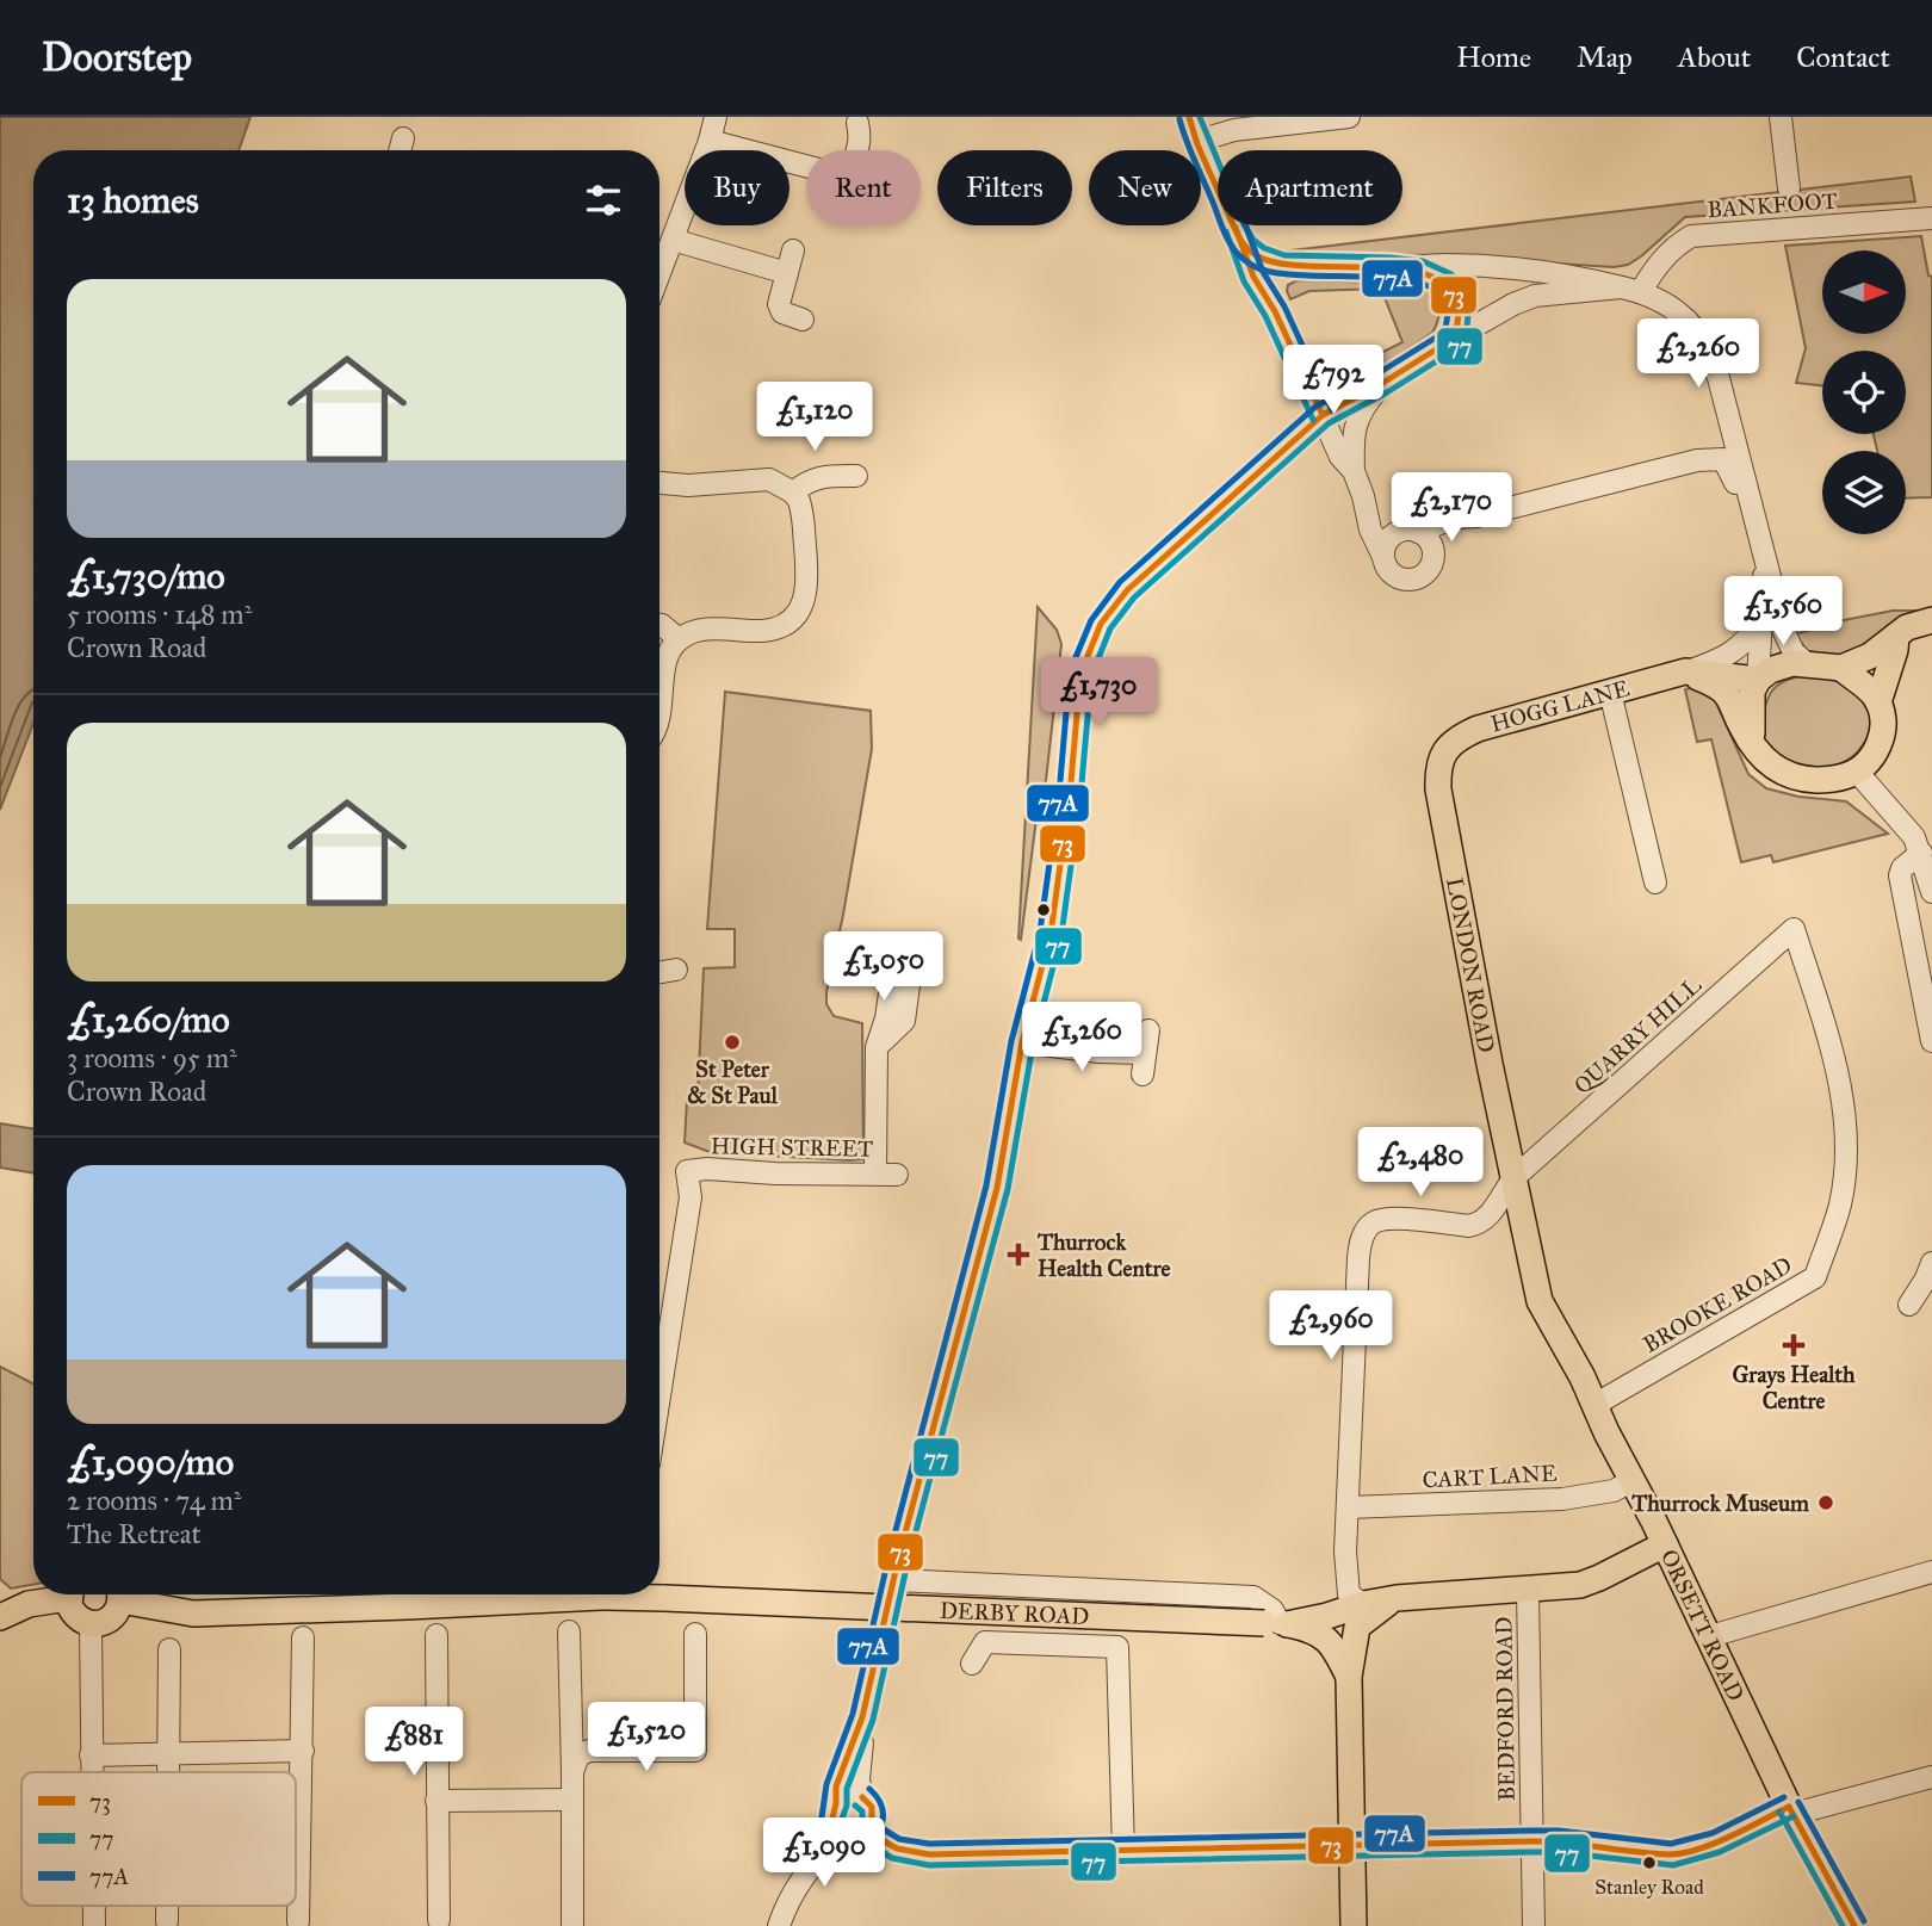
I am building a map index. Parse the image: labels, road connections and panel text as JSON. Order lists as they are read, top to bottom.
{
  "streets": {
    "main road": [
      "HOGG LANE",
      "LONDON ROAD",
      "DERBY ROAD",
      "ORSETT ROAD"
    ],
    "street": [
      "BANKFOOT",
      "QUARRY HILL",
      "HIGH STREET",
      "BROOKE ROAD",
      "CART LANE",
      "BEDFORD ROAD"
    ]
  },
  "crossings": [
    ["HOGG LANE", "LONDON ROAD"],
    ["LONDON ROAD", "QUARRY HILL"],
    ["LONDON ROAD", "ORSETT ROAD"],
    ["QUARRY HILL", "BROOKE ROAD"],
    ["QUARRY HILL", "ORSETT ROAD"],
    ["BROOKE ROAD", "ORSETT ROAD"],
    ["CART LANE", "ORSETT ROAD"],
    ["DERBY ROAD", "ORSETT ROAD"],
    ["DERBY ROAD", "BEDFORD ROAD"]
  ],
  "places": {
    "other": ["St Peter & St Paul", "Thurrock Museum", "Stanley Road"],
    "health": ["Thurrock Health Centre", "Grays Health Centre"]
  },
  "lines": ["transit line 73", "transit line 77", "transit line 77A"],
  "legend": ["73", "77", "77A"],
  "north": "right",
  "page": {
    "header": "Doorstep",
    "nav": [
      "Home",
      "Map",
      "About",
      "Contact"
    ],
    "chip": [
      "Buy",
      "Rent",
      "Filters",
      "New",
      "Apartment"
    ],
    "heading": "13 homes",
    "list": [
      {
        "name": "£1,730/mo",
        "note": "5 rooms · 148 m² · Crown Road"
      },
      {
        "name": "£1,260/mo",
        "note": "3 rooms · 95 m² · Crown Road"
      },
      {
        "name": "£1,090/mo",
        "note": "2 rooms · 74 m² · The Retreat"
      }
    ],
    "price": [
      "£2,260",
      "£792",
      "£1,120",
      "£2,170",
      "£1,560",
      "£1,730",
      "£1,050",
      "£1,260",
      "£2,480",
      "£2,960",
      "£1,520",
      "£881",
      "£1,090"
    ]
  }
}
